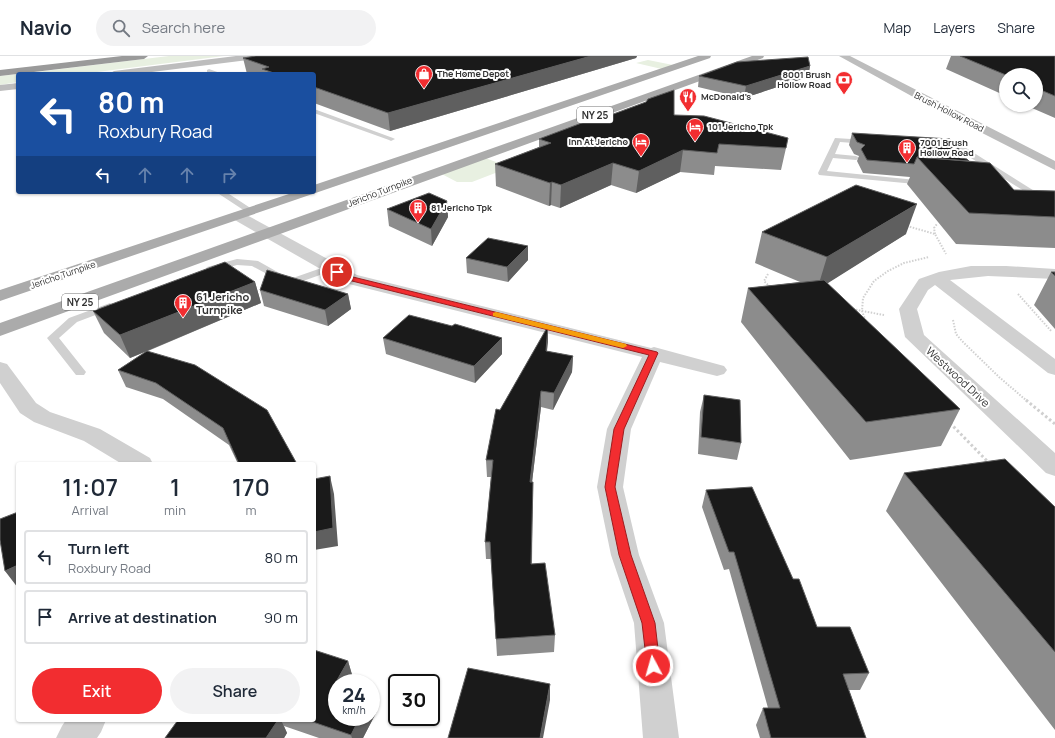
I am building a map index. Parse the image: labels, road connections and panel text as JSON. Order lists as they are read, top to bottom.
{
  "streets": {
    "main road": ["Brush Hollow Road", "NY 25", "Jericho Turnpike"],
    "street": ["Westwood Drive"]
  },
  "places": {
    "shop": ["The Home Depot"],
    "bank": ["8001 Brush Hollow Road"],
    "restaurant": ["McDonald's"],
    "hotel": ["101 Jericho Tpk", "Inn At Jericho"],
    "building": ["7001 Brush Hollow Road", "81 Jericho Tpk", "61 Jericho Turnpike"]
  },
  "page": {
    "header": "Navio",
    "search": "Search here",
    "nav": ["Map", "Layers", "Share"],
    "turn": ["80 m", "Roxbury Road"],
    "eta": [
      "11:07",
      "Arrival",
      "1",
      "min",
      "170",
      "m"
    ],
    "list": [
      {
        "name": "Turn left",
        "note": "Roxbury Road",
        "value": "80 m"
      },
      {
        "name": "Arrive at destination",
        "value": "90 m"
      }
    ],
    "buttons": ["Exit", "Share"],
    "speed": "24 km/h",
    "limit": "30"
  }
}
